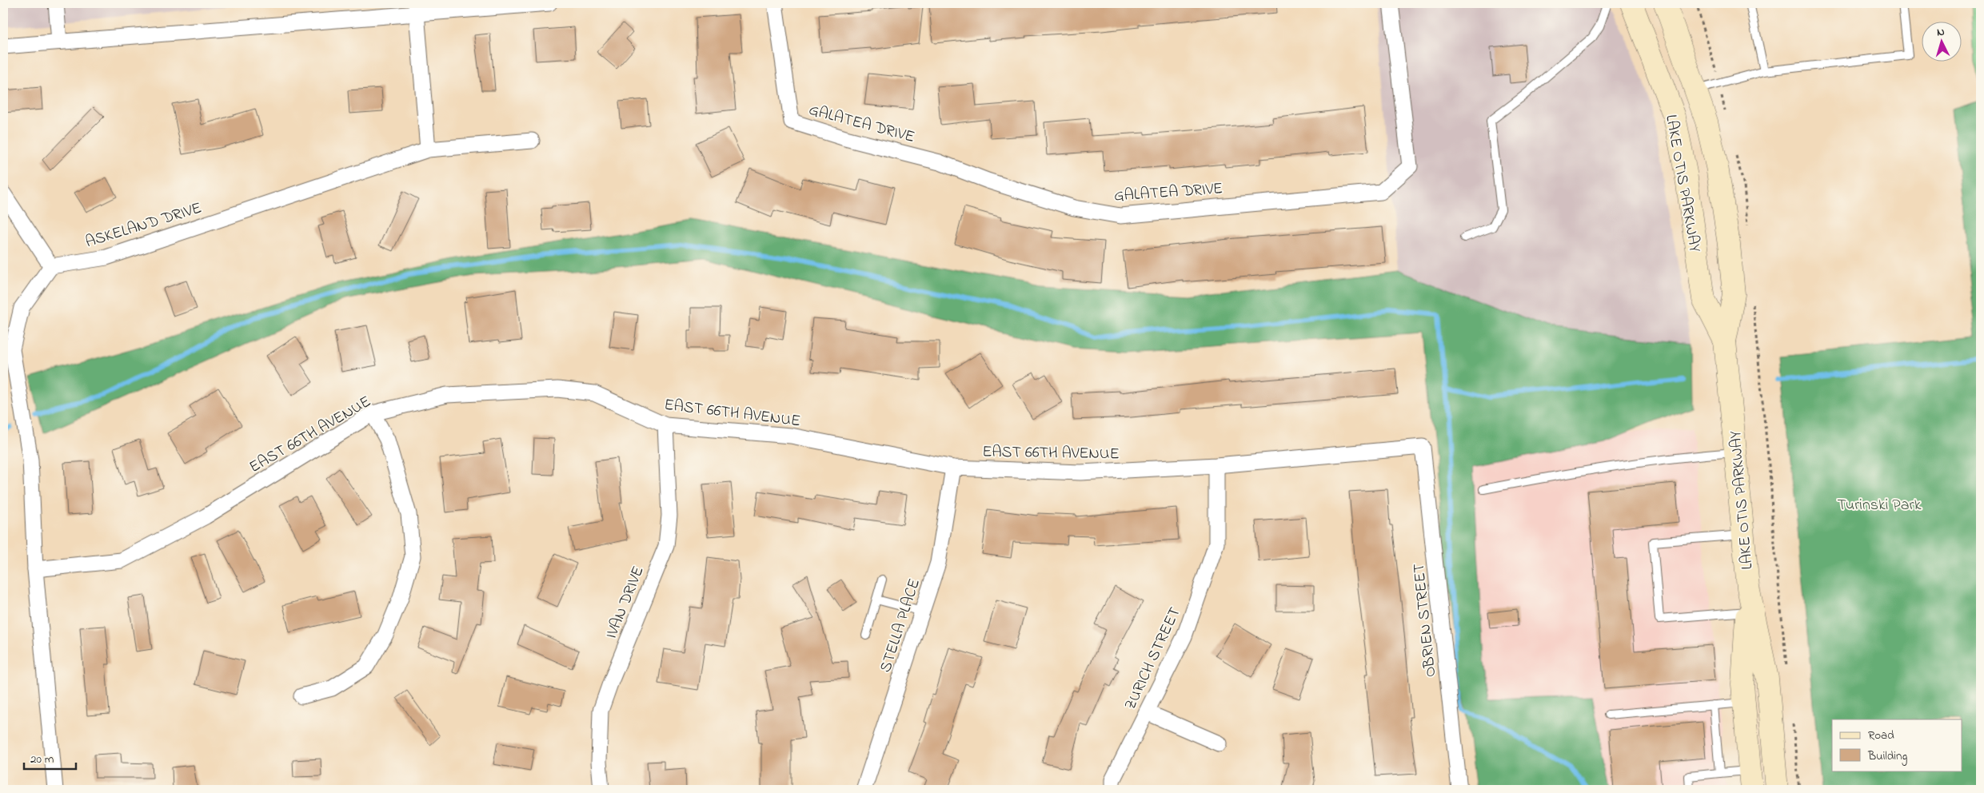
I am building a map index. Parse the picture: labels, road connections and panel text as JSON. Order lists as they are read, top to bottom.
{
  "streets": {
    "main road": ["LAKE OTIS PARKWAY"],
    "street": [
      "GALATEA DRIVE",
      "ASKELAND DRIVE",
      "EAST 66TH AVENUE",
      "IVAN DRIVE",
      "OBRIEN STREET",
      "STELLA PLACE",
      "ZURICH STREET"
    ]
  },
  "crossings": [
    ["EAST 66TH AVENUE", "IVAN DRIVE"],
    ["EAST 66TH AVENUE", "OBRIEN STREET"],
    ["EAST 66TH AVENUE", "STELLA PLACE"],
    ["EAST 66TH AVENUE", "ZURICH STREET"]
  ],
  "parks": ["Turinski Park"],
  "legend": ["Road", "Building"],
  "scale_bar": "20 m",
  "north": "top"
}
